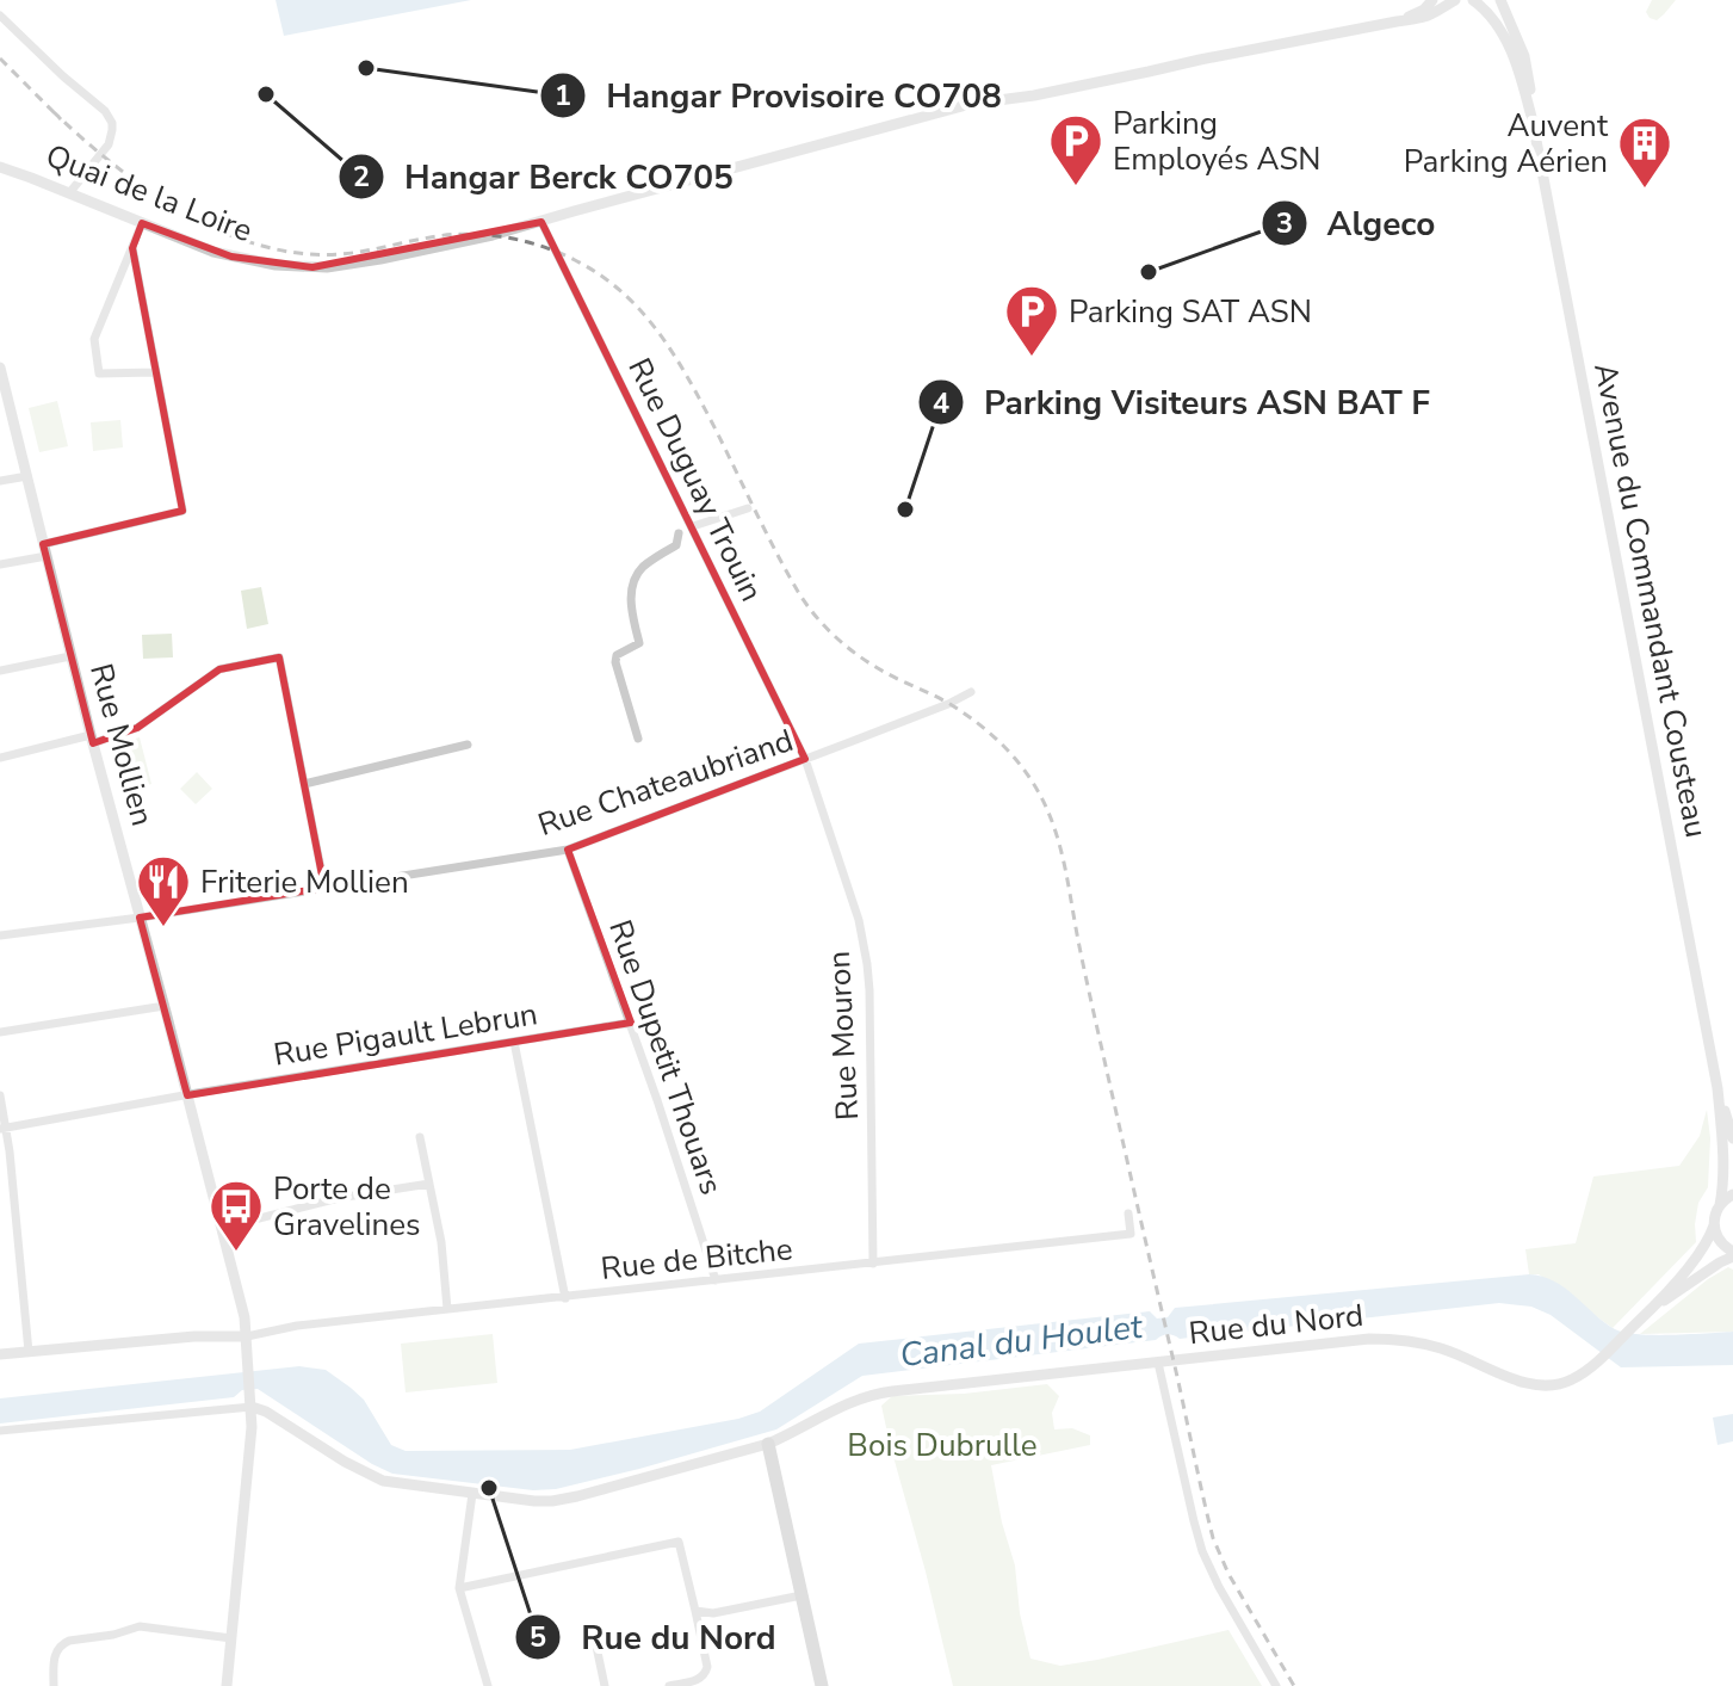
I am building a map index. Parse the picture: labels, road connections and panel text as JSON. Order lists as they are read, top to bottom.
{
  "streets": {
    "street": [
      "Quai de la Loire",
      "Rue Duguay Trouin",
      "Avenue du Commandant Cousteau",
      "Rue Mollien",
      "Rue Chateaubriand",
      "Rue Pigault Lebrun",
      "Rue Mouron",
      "Rue Dupetit Thouars",
      "Rue de Bitche",
      "Rue du Nord"
    ]
  },
  "crossings": [
    ["Quai de la Loire", "Rue Duguay Trouin"],
    ["Rue Duguay Trouin", "Rue Chateaubriand"],
    ["Rue Duguay Trouin", "Rue Mouron"],
    ["Avenue du Commandant Cousteau", "Rue du Nord"],
    ["Rue Mollien", "Rue Chateaubriand"],
    ["Rue Mollien", "Rue Pigault Lebrun"],
    ["Rue Mollien", "Rue de Bitche"],
    ["Rue Mollien", "Rue du Nord"],
    ["Rue Chateaubriand", "Rue Mouron"],
    ["Rue Chateaubriand", "Rue Dupetit Thouars"],
    ["Rue Pigault Lebrun", "Rue Dupetit Thouars"],
    ["Rue Mouron", "Rue de Bitche"],
    ["Rue Dupetit Thouars", "Rue de Bitche"]
  ],
  "water": ["Canal du Houlet"],
  "parks": ["Bois Dubrulle"],
  "places": {
    "other": [
      "Hangar Provisoire CO708",
      "Hangar Berck CO705",
      "Algeco",
      "Parking Visiteurs ASN BAT F",
      "Rue du Nord"
    ],
    "parking": ["Parking Employés ASN", "Parking SAT ASN"],
    "building": ["Auvent Parking Aérien"],
    "restaurant": ["Friterie Mollien"],
    "bus stop": ["Porte de Gravelines"]
  }
}
